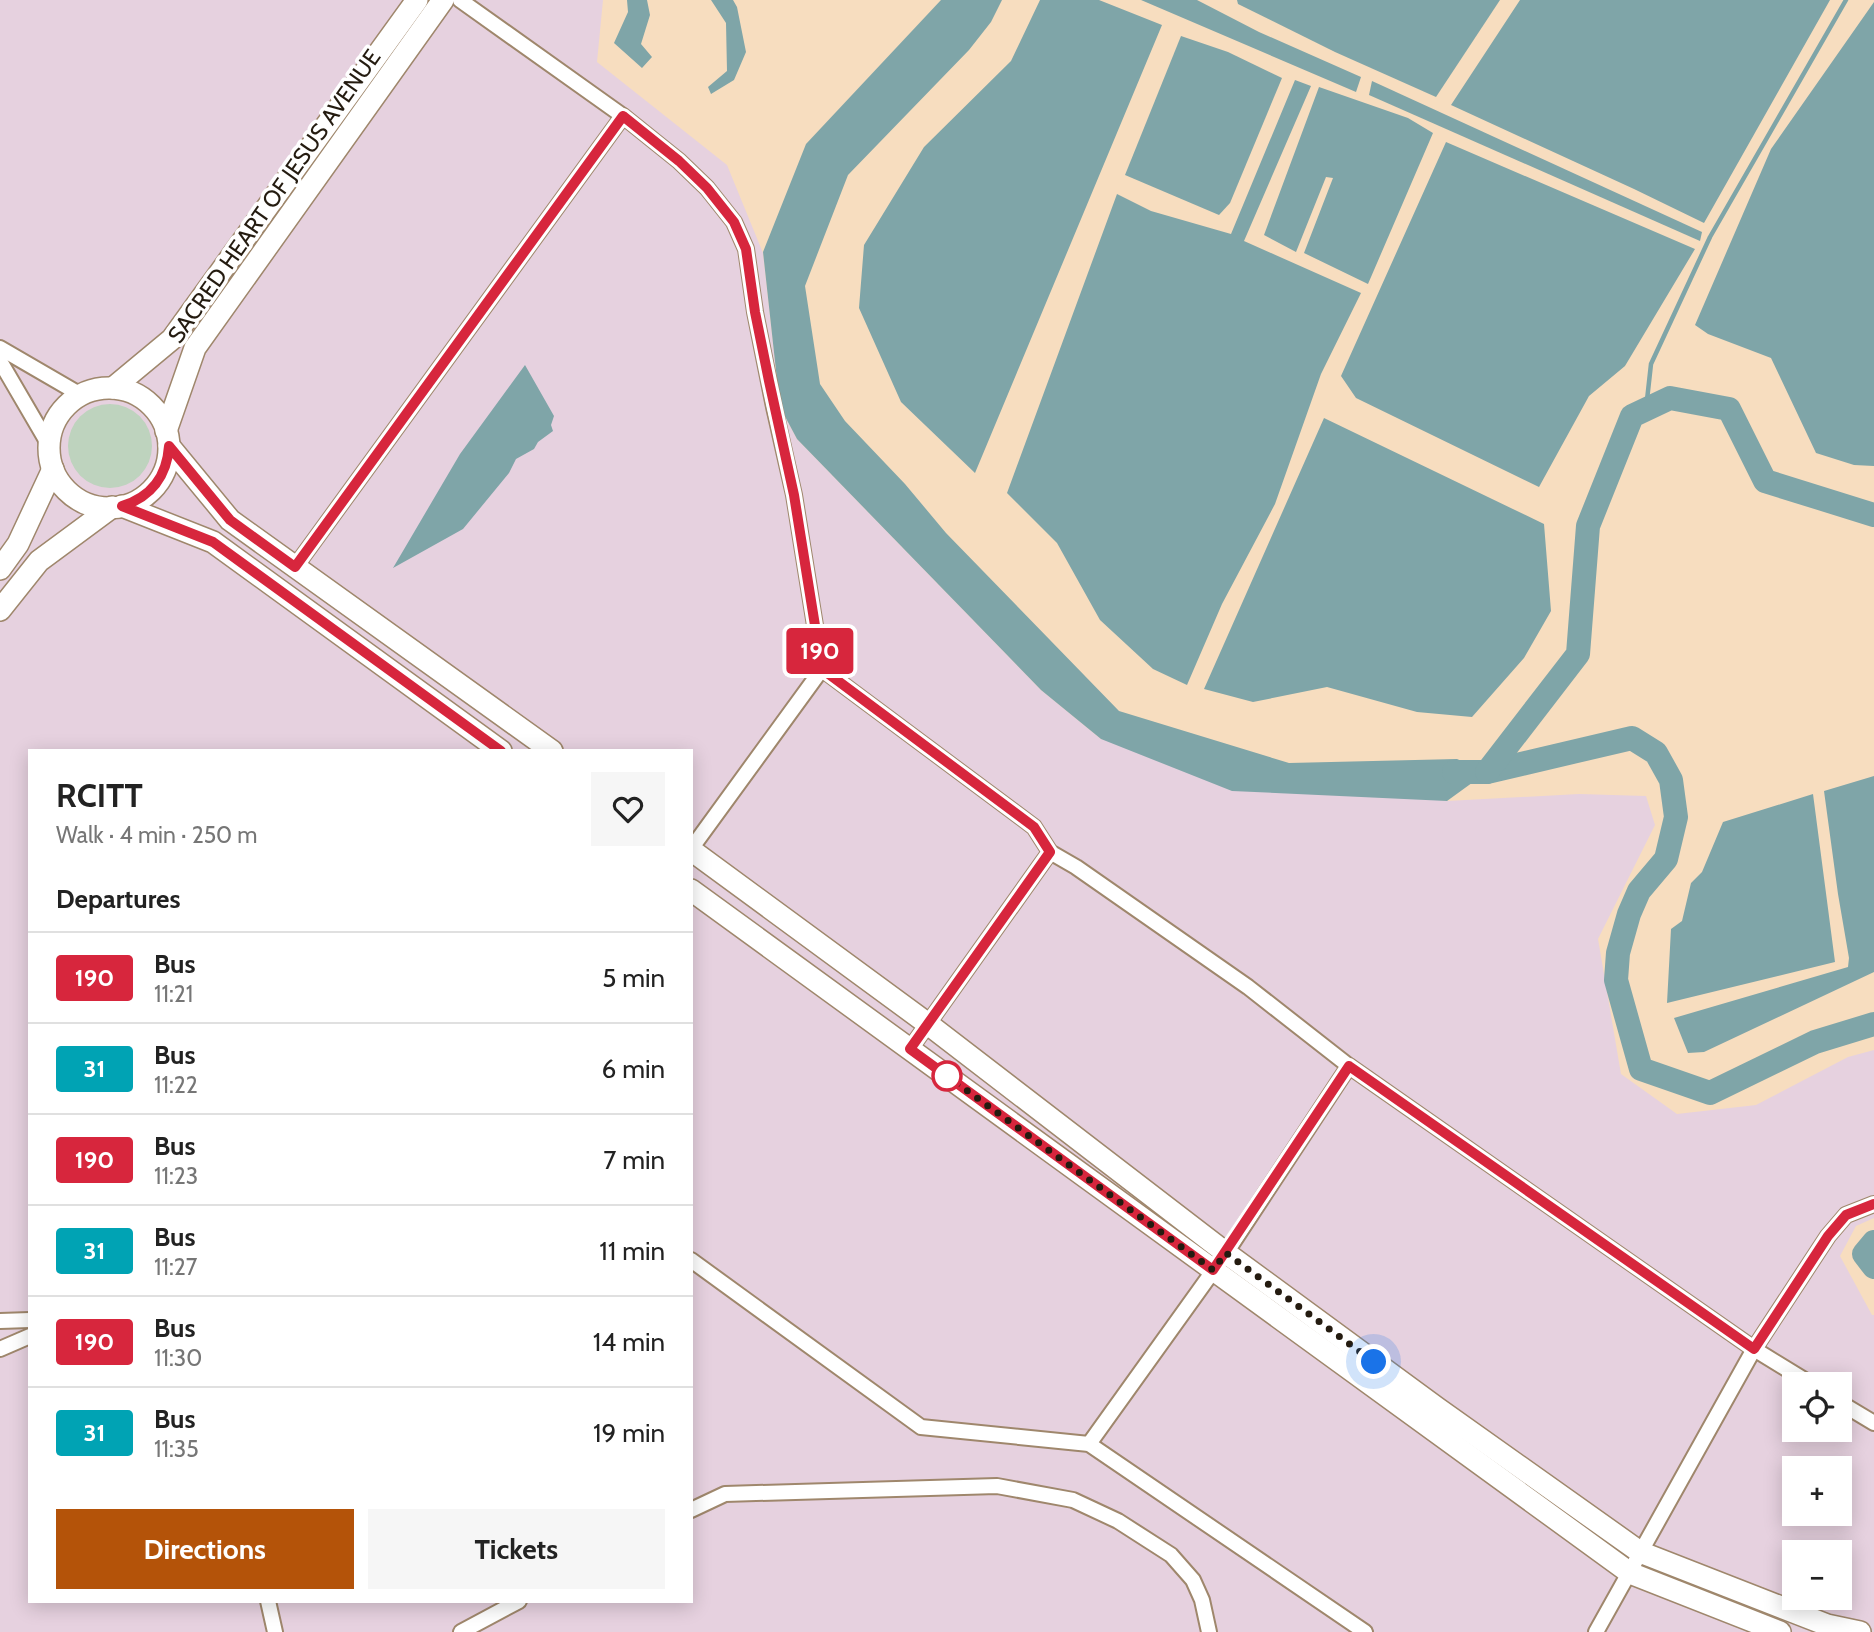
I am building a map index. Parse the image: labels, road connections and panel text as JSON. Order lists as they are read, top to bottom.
{
  "streets": {
    "street": ["SACRED HEART OF JESUS AVENUE"]
  },
  "lines": ["bus line 190"],
  "page": {
    "on_map": "190",
    "heading": [
      ["RCITT", "Walk · 4 min · 250 m"],
      "Departures"
    ],
    "list": [
      {
        "mark": "190",
        "name": "Bus",
        "note": "11:21",
        "value": "5 min"
      },
      {
        "mark": "31",
        "name": "Bus",
        "note": "11:22",
        "value": "6 min"
      },
      {
        "mark": "190",
        "name": "Bus",
        "note": "11:23",
        "value": "7 min"
      },
      {
        "mark": "31",
        "name": "Bus",
        "note": "11:27",
        "value": "11 min"
      },
      {
        "mark": "190",
        "name": "Bus",
        "note": "11:30",
        "value": "14 min"
      },
      {
        "mark": "31",
        "name": "Bus",
        "note": "11:35",
        "value": "19 min"
      }
    ],
    "map_buttons": ["+", "−"],
    "buttons": ["Directions", "Tickets"]
  }
}
